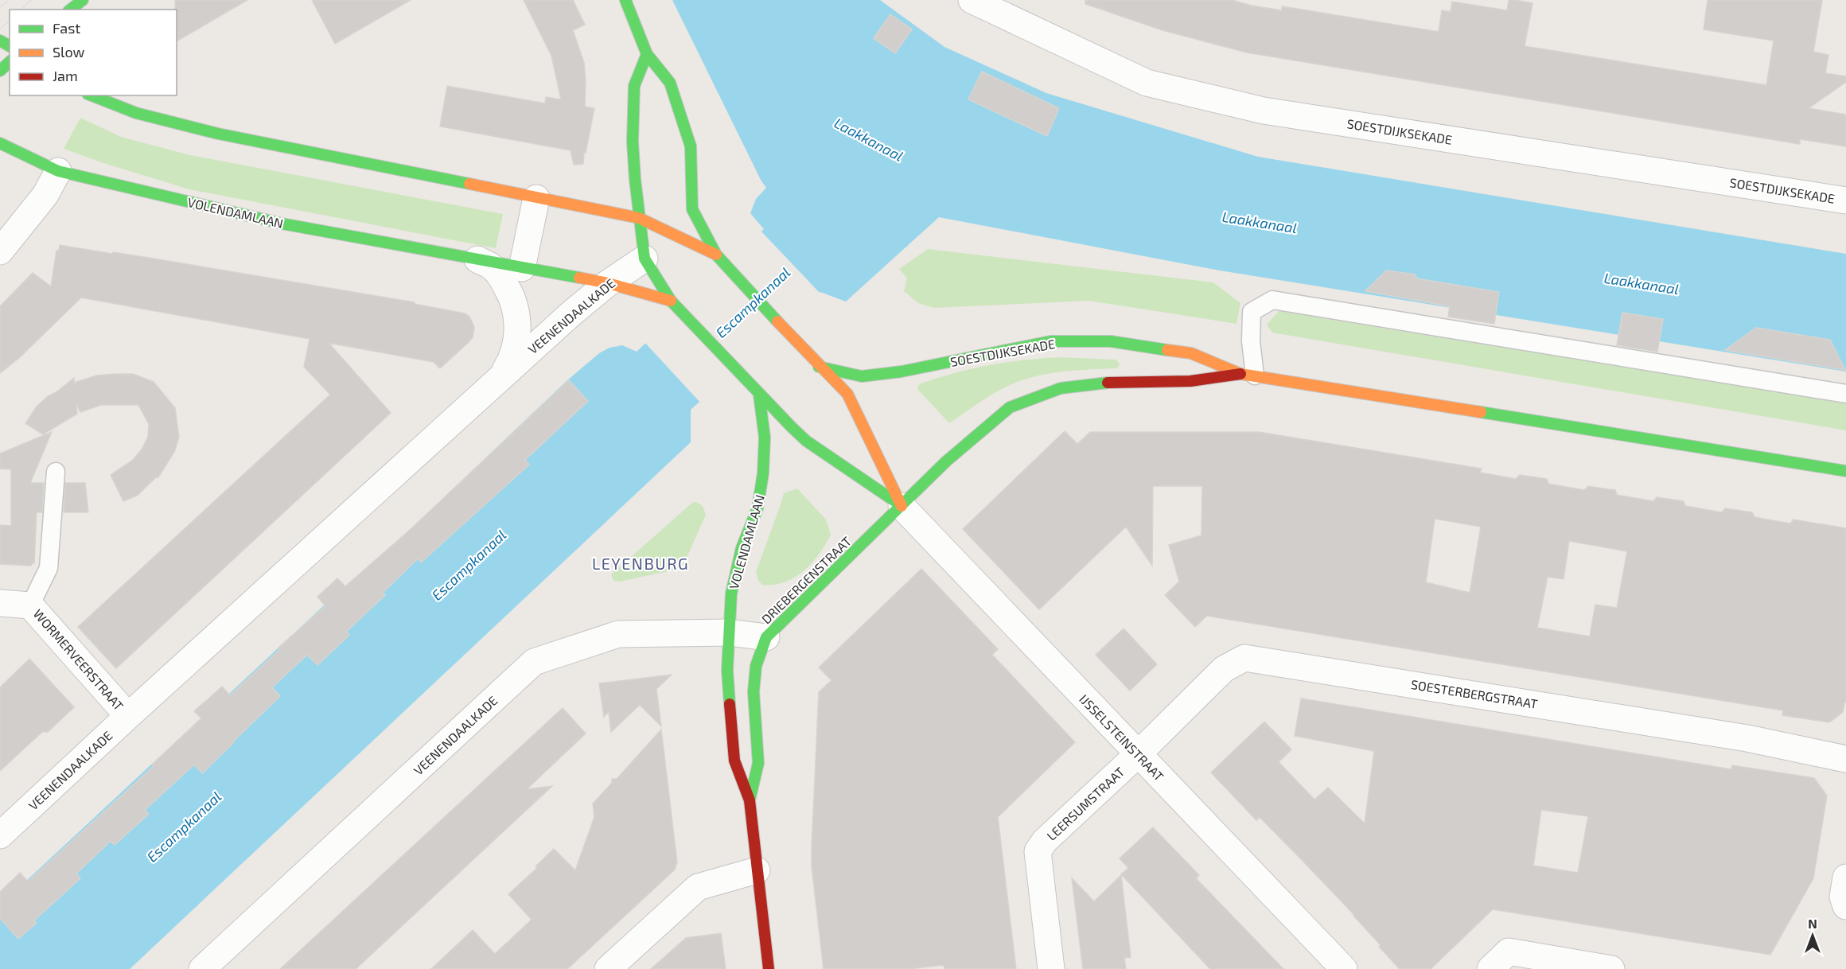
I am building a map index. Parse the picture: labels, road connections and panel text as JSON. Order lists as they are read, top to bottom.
{
  "streets": {
    "street": [
      "SOESTDIJKSEKADE",
      "VOLENDAMLAAN",
      "VEENENDAALKADE",
      "DRIEBERGENSTRAAT",
      "WORMERVEERSTRAAT",
      "SOESTERBERGSTRAAT",
      "IJSSELSTEINSTRAAT",
      "LEERSUMSTRAAT"
    ]
  },
  "crossings": [
    ["SOESTDIJKSEKADE", "DRIEBERGENSTRAAT"],
    ["SOESTDIJKSEKADE", "IJSSELSTEINSTRAAT"],
    ["VOLENDAMLAAN", "VEENENDAALKADE"],
    ["VOLENDAMLAAN", "DRIEBERGENSTRAAT"],
    ["VEENENDAALKADE", "DRIEBERGENSTRAAT"],
    ["VEENENDAALKADE", "WORMERVEERSTRAAT"],
    ["DRIEBERGENSTRAAT", "IJSSELSTEINSTRAAT"],
    ["SOESTERBERGSTRAAT", "IJSSELSTEINSTRAAT"],
    ["SOESTERBERGSTRAAT", "LEERSUMSTRAAT"],
    ["IJSSELSTEINSTRAAT", "LEERSUMSTRAAT"]
  ],
  "districts": ["LEYENBURG"],
  "water": ["Laakkanaal", "Escampkanaal"],
  "legend": ["Fast", "Slow", "Jam"],
  "north": "top"
}
